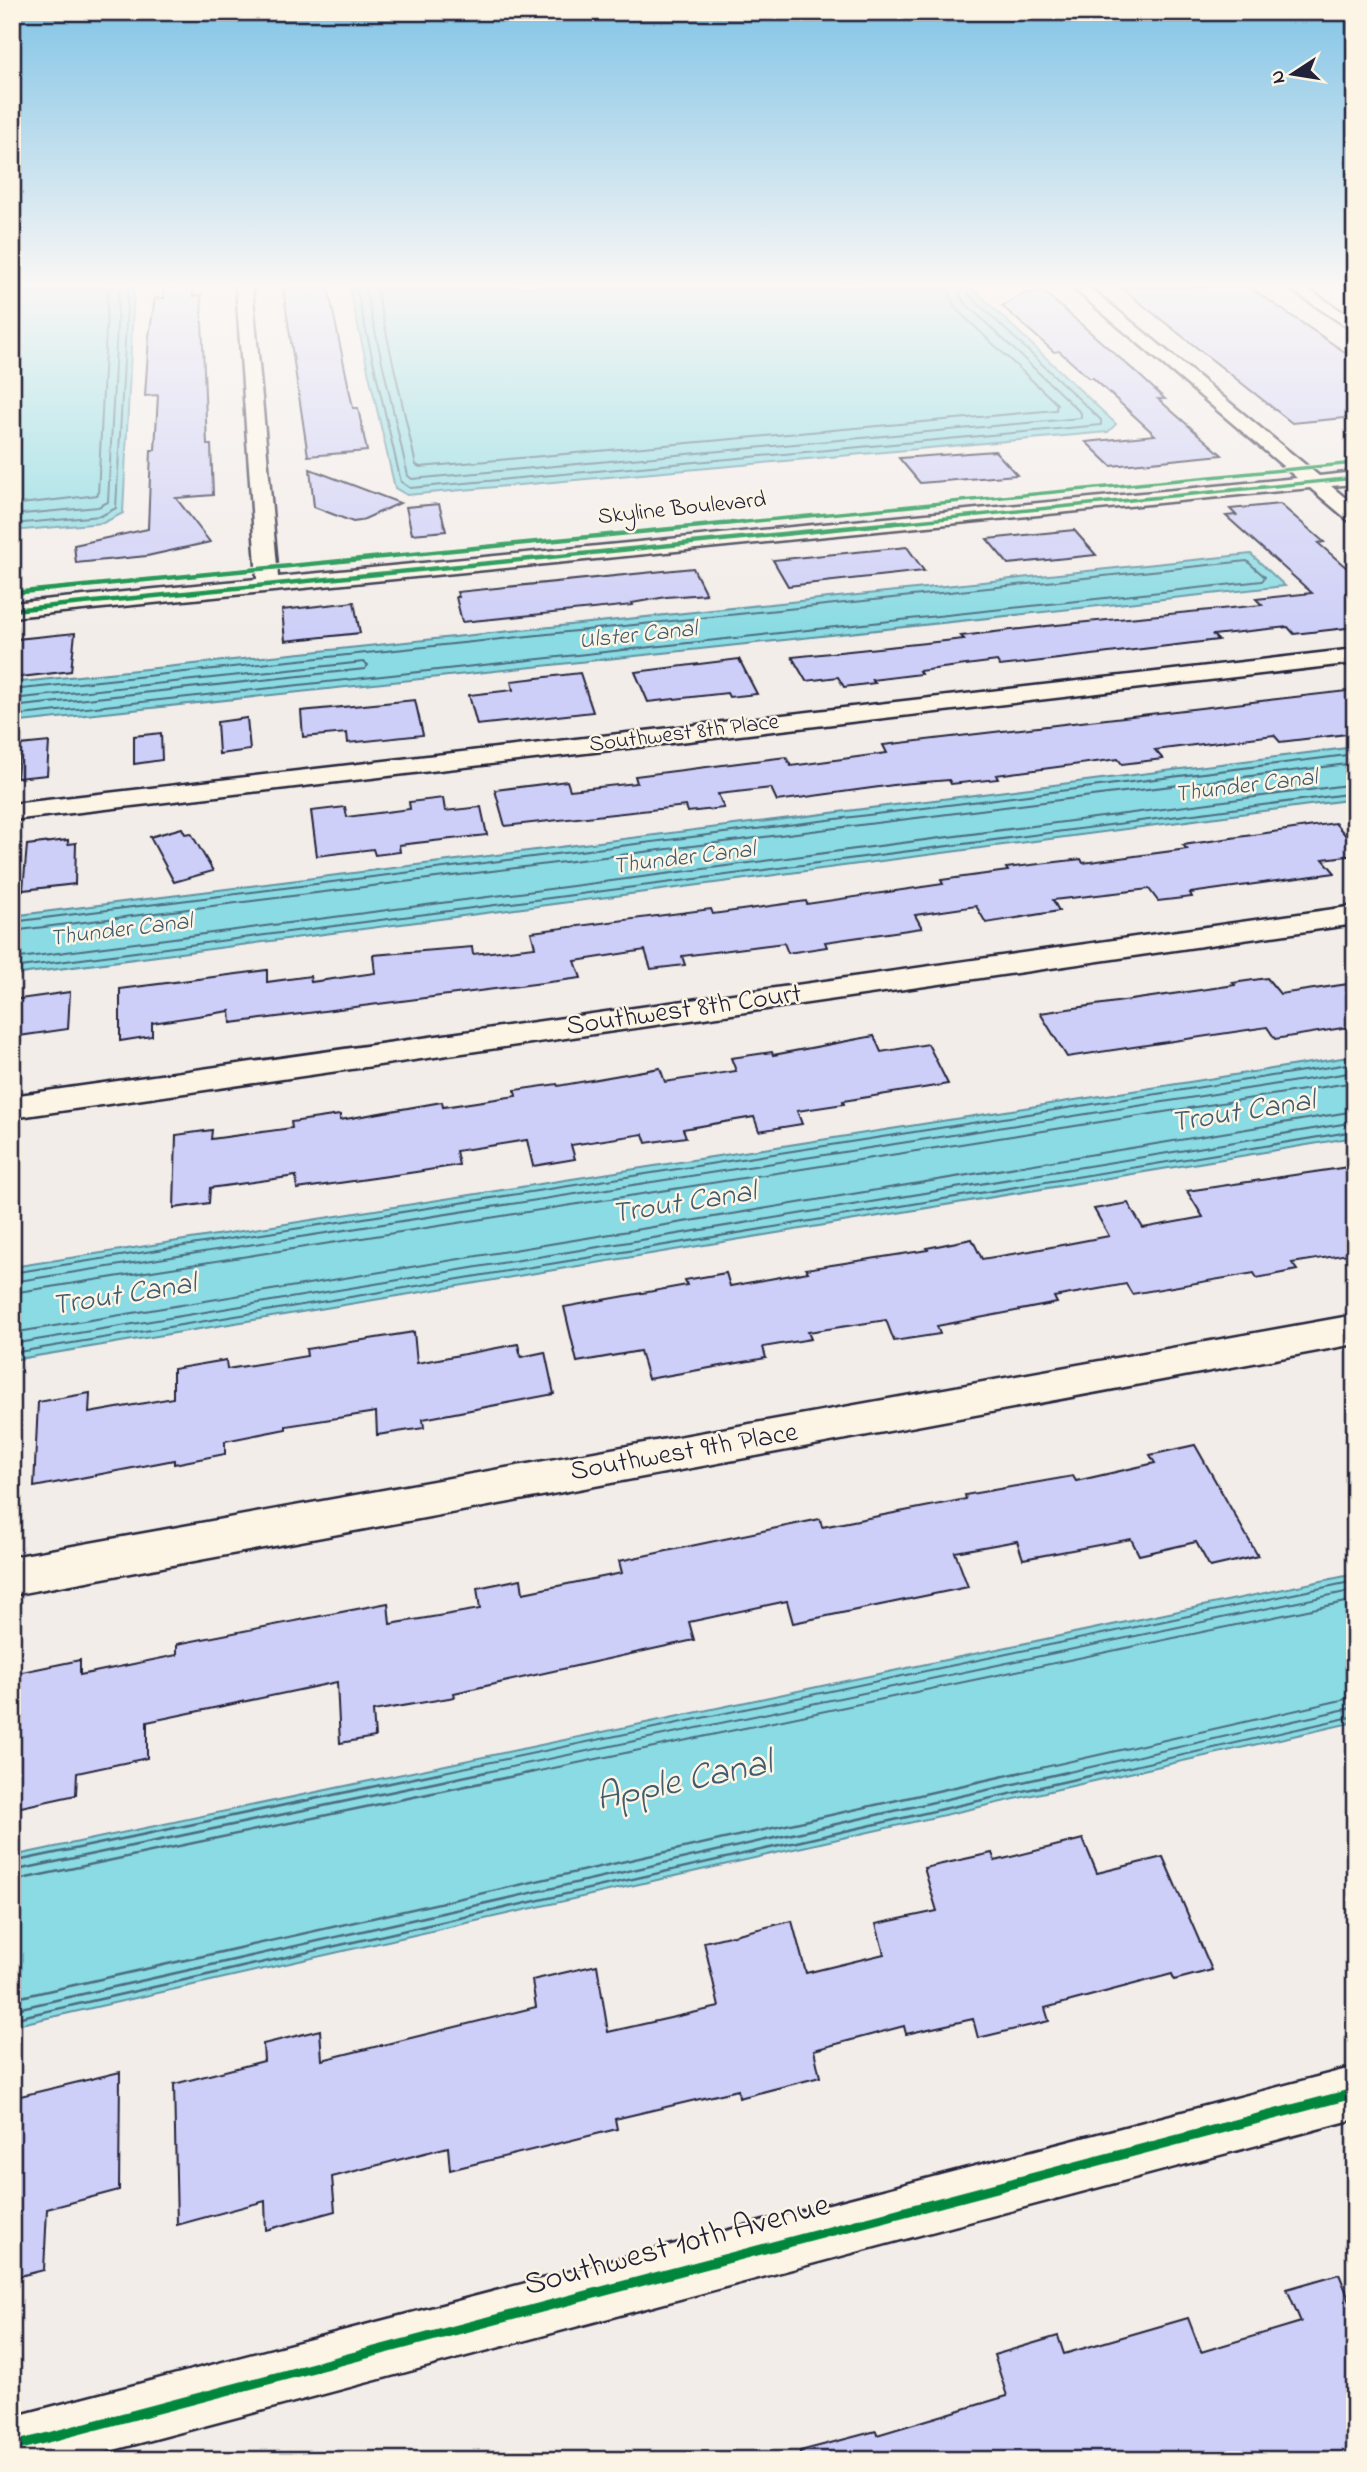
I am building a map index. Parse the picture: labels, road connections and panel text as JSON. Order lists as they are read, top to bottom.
{
  "streets": {
    "street": [
      "Skyline Boulevard",
      "Southwest 8th Place",
      "Southwest 8th Court",
      "Southwest 9th Place",
      "Southwest 10th Avenue"
    ]
  },
  "water": [
    "Ulster Canal",
    "Thunder Canal",
    "Trout Canal",
    "Apple Canal"
  ],
  "north": "left"
}
